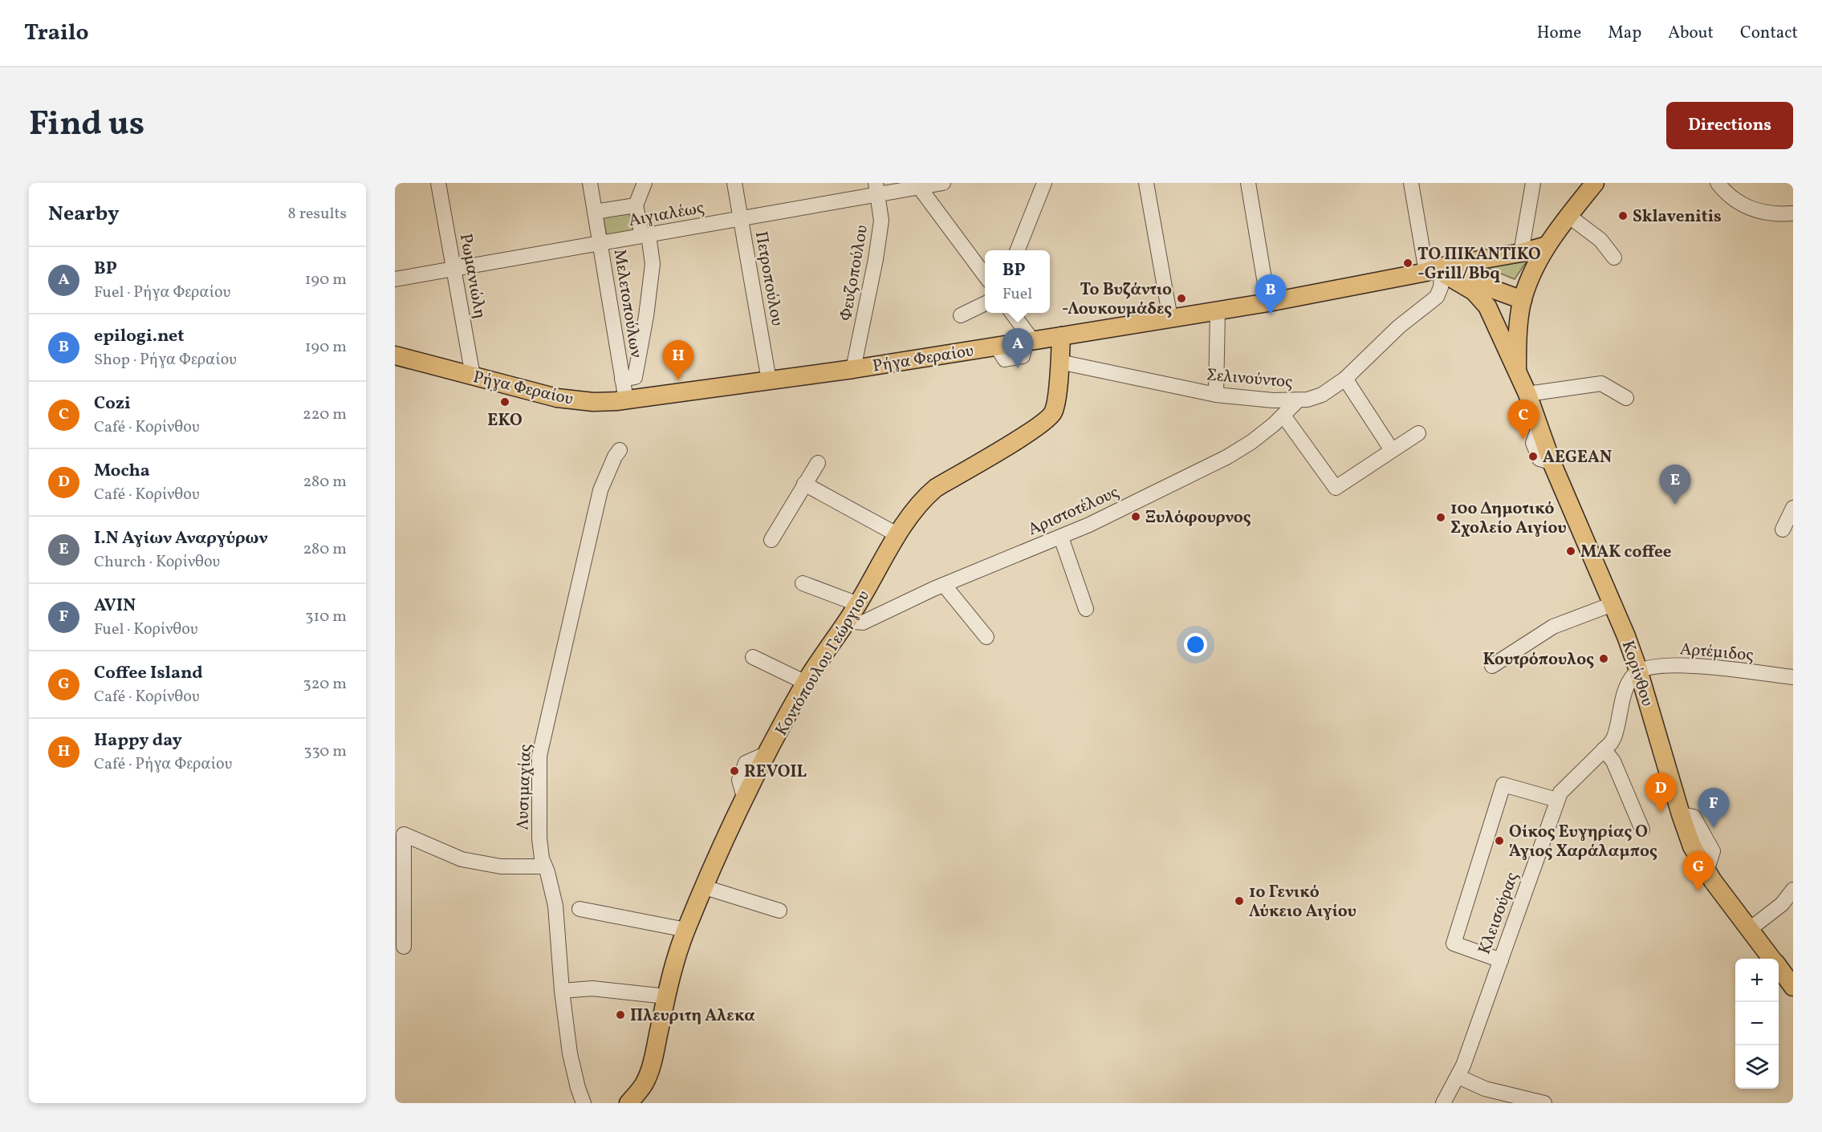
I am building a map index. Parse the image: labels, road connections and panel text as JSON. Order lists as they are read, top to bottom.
{
  "streets": {
    "main road": ["Ρήγα Φεραίου", "Κοντόπουλου Γεώργιου", "Κορίνθου"],
    "street": [
      "Αιγιαλέως",
      "Φευζοπούλου",
      "Ρωμανιώλη",
      "Πετροπούλου",
      "Μελετοπούλων",
      "Σελινούντος",
      "Αριστοτέλους",
      "Αρτέμιδος",
      "Λυσιμαχίας",
      "Κλεισούρας"
    ]
  },
  "crossings": [
    ["Αιγιαλέως", "Φευζοπούλου"],
    ["Αιγιαλέως", "Ρωμανιώλη"],
    ["Αιγιαλέως", "Πετροπούλου"],
    ["Αιγιαλέως", "Μελετοπούλων"],
    ["Φευζοπούλου", "Ρήγα Φεραίου"],
    ["Ρωμανιώλη", "Ρήγα Φεραίου"],
    ["Πετροπούλου", "Ρήγα Φεραίου"],
    ["Μελετοπούλων", "Ρήγα Φεραίου"],
    ["Ρήγα Φεραίου", "Σελινούντος"],
    ["Ρήγα Φεραίου", "Κοντόπουλου Γεώργιου"],
    ["Ρήγα Φεραίου", "Κορίνθου"],
    ["Σελινούντος", "Αριστοτέλους"],
    ["Σελινούντος", "Κοντόπουλου Γεώργιου"],
    ["Σελινούντος", "Κορίνθου"],
    ["Αριστοτέλους", "Κοντόπουλου Γεώργιου"],
    ["Αρτέμιδος", "Κορίνθου"],
    ["Αρτέμιδος", "Κλεισούρας"],
    ["Κορίνθου", "Κλεισούρας"]
  ],
  "places": [
    "Sklavenitis",
    "ΤΟ ΠΙΚΑΝΤΙΚΟ -Grill/Bbq",
    "Το Βυζάντιο -Λουκουμάδες",
    "EKO",
    "AEGEAN",
    "Ξυλόφουρνος",
    "10o Δημοτικό Σχολείο Αιγίου",
    "ΜΑΚ coffee",
    "Κουτρόπουλος",
    "REVOIL",
    "Οίκος Ευγηρίας Ο Άγιος Χαράλαμπος",
    "1o Γενικό Λύκειο Αιγίου",
    "Πλευριτη Αλεκα"
  ],
  "page": {
    "header": "Trailo",
    "nav": [
      "Home",
      "Map",
      "About",
      "Contact"
    ],
    "title": "Find us",
    "buttons": "Directions",
    "heading": ["Nearby", "8 results"],
    "list": [
      {
        "mark": "A",
        "name": "BP",
        "note": "Fuel · Ρήγα Φεραίου",
        "value": "190 m"
      },
      {
        "mark": "B",
        "name": "epilogi.net",
        "note": "Shop · Ρήγα Φεραίου",
        "value": "190 m"
      },
      {
        "mark": "C",
        "name": "Cozi",
        "note": "Café · Κορίνθου",
        "value": "220 m"
      },
      {
        "mark": "D",
        "name": "Mocha",
        "note": "Café · Κορίνθου",
        "value": "280 m"
      },
      {
        "mark": "E",
        "name": "Ι.Ν Αγίων Αναργύρων",
        "note": "Church · Κορίνθου",
        "value": "280 m"
      },
      {
        "mark": "F",
        "name": "AVIN",
        "note": "Fuel · Κορίνθου",
        "value": "310 m"
      },
      {
        "mark": "G",
        "name": "Coffee Island",
        "note": "Café · Κορίνθου",
        "value": "320 m"
      },
      {
        "mark": "H",
        "name": "Happy day",
        "note": "Café · Ρήγα Φεραίου",
        "value": "330 m"
      }
    ],
    "popup": ["BP", "Fuel"],
    "pins": [
      "B",
      "A",
      "H",
      "C",
      "E",
      "D",
      "F",
      "G"
    ],
    "map_buttons": ["+", "−"]
  }
}
